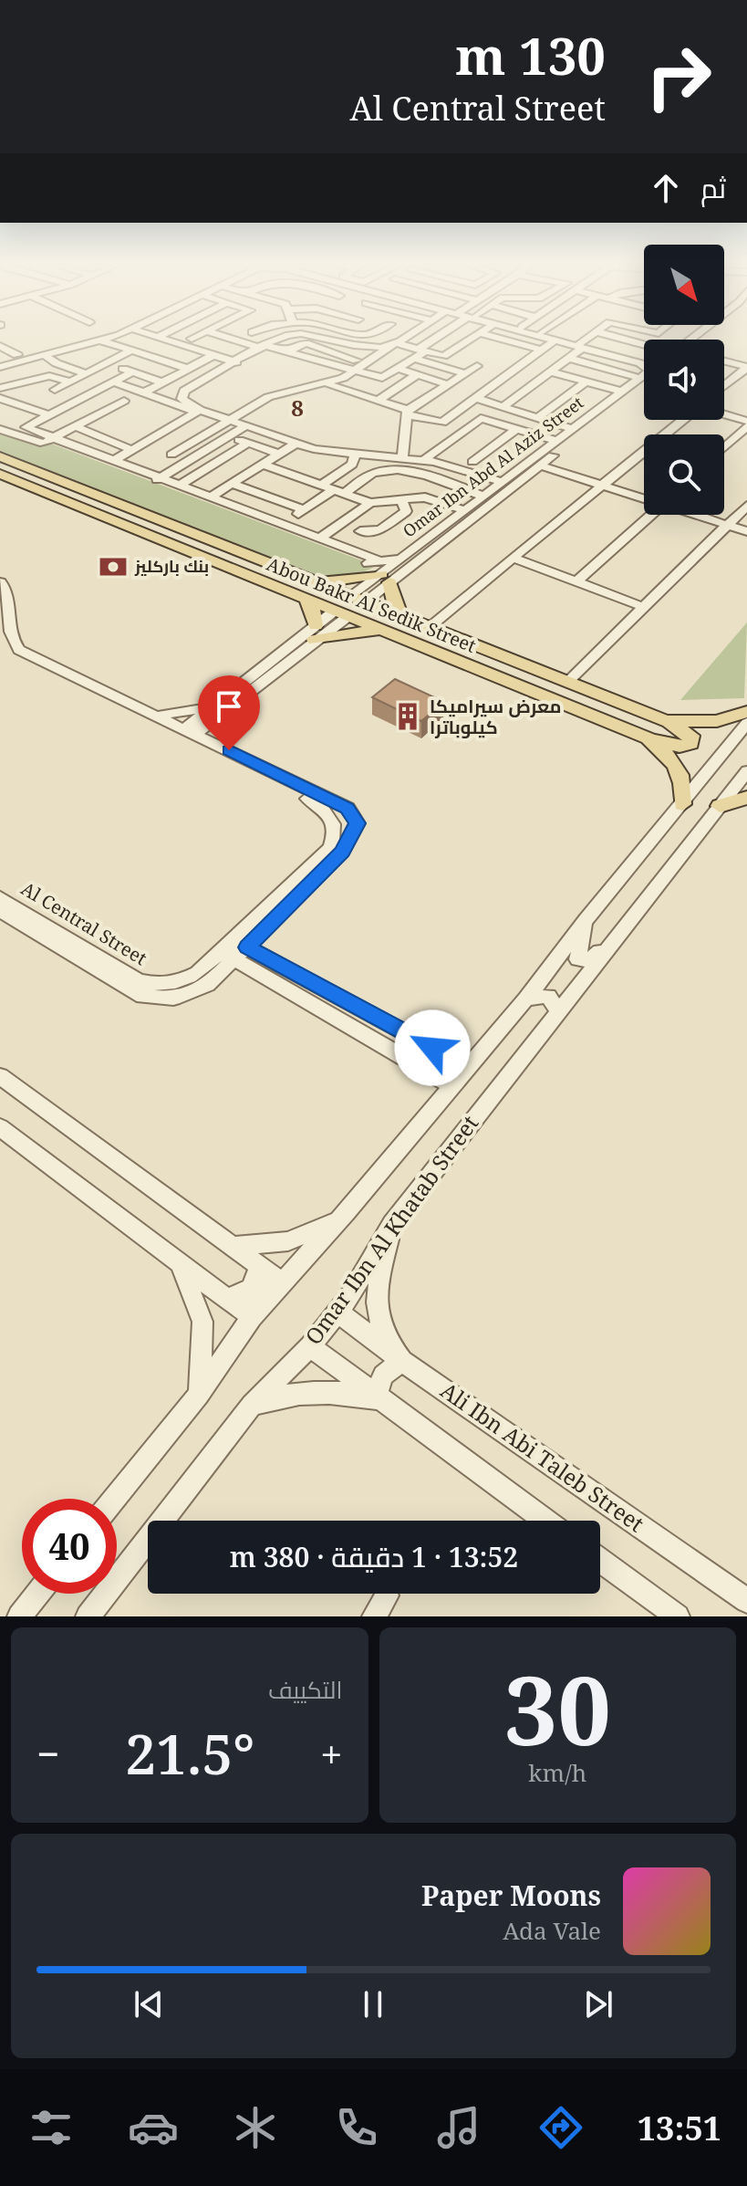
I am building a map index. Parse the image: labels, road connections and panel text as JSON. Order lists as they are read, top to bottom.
{
  "streets": {
    "main road": ["Abou Bakr Al Sedik Street"],
    "street": [
      "Omar Ibn Abd Al Aziz Street",
      "Al Central Street",
      "Omar Ibn Al Khatab Street",
      "Ali Ibn Abi Taleb Street"
    ]
  },
  "crossings": [
    ["Omar Ibn Abd Al Aziz Street", "Abou Bakr Al Sedik Street"],
    ["Abou Bakr Al Sedik Street", "Omar Ibn Al Khatab Street"],
    ["Omar Ibn Al Khatab Street", "Ali Ibn Abi Taleb Street"]
  ],
  "districts": ["8"],
  "places": {
    "bank": ["بنك باركليز"],
    "building": ["معرض سيراميكا كيلوباترا"]
  },
  "north": "bottom right",
  "page": {
    "turn": ["130 m", "Al Central Street"],
    "then": "ثم",
    "limit": "40",
    "trip": "13:52 · 1 دقيقة · 380 m",
    "tile": [
      ["30", "km/h"],
      "التكييف"
    ],
    "heat": ["−", "21.5°", "+"],
    "song": ["Paper Moons", "Ada Vale"],
    "tabs": "13:51"
  }
}
